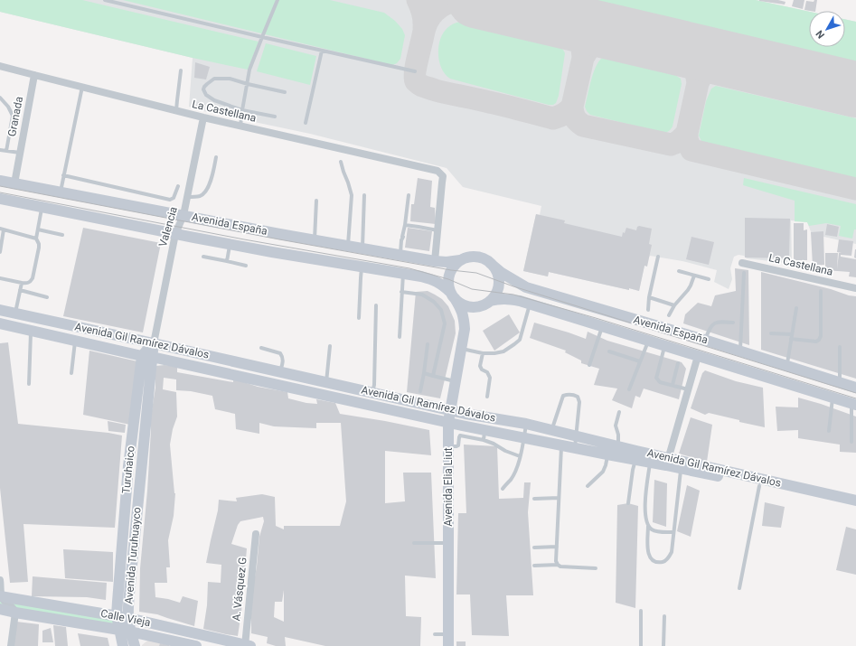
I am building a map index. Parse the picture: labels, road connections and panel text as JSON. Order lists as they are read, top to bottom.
{
  "streets": {
    "main road": [
      "Avenida España",
      "Avenida Gil Ramírez Dávalos",
      "Turuhaico",
      "Avenida Elia Liut",
      "Avenida Turuhuayco",
      "Calle Vieja"
    ],
    "street": [
      "La Castellana",
      "Granada",
      "Valencia",
      "A. Vásquez G"
    ]
  },
  "crossings": [
    ["La Castellana", "Granada"],
    ["La Castellana", "Valencia"],
    ["Granada", "Avenida España"],
    ["Avenida España", "Valencia"],
    ["Avenida España", "Avenida Elia Liut"],
    ["Valencia", "Avenida Gil Ramírez Dávalos"],
    ["Valencia", "Turuhaico"],
    ["Avenida Gil Ramírez Dávalos", "Turuhaico"],
    ["Avenida Gil Ramírez Dávalos", "Avenida Elia Liut"],
    ["Avenida Gil Ramírez Dávalos", "Avenida Turuhuayco"],
    ["Turuhaico", "Avenida Turuhuayco"],
    ["Turuhaico", "Calle Vieja"],
    ["Avenida Turuhuayco", "Calle Vieja"],
    ["A. Vásquez G", "Calle Vieja"]
  ],
  "north": "bottom left"
}
